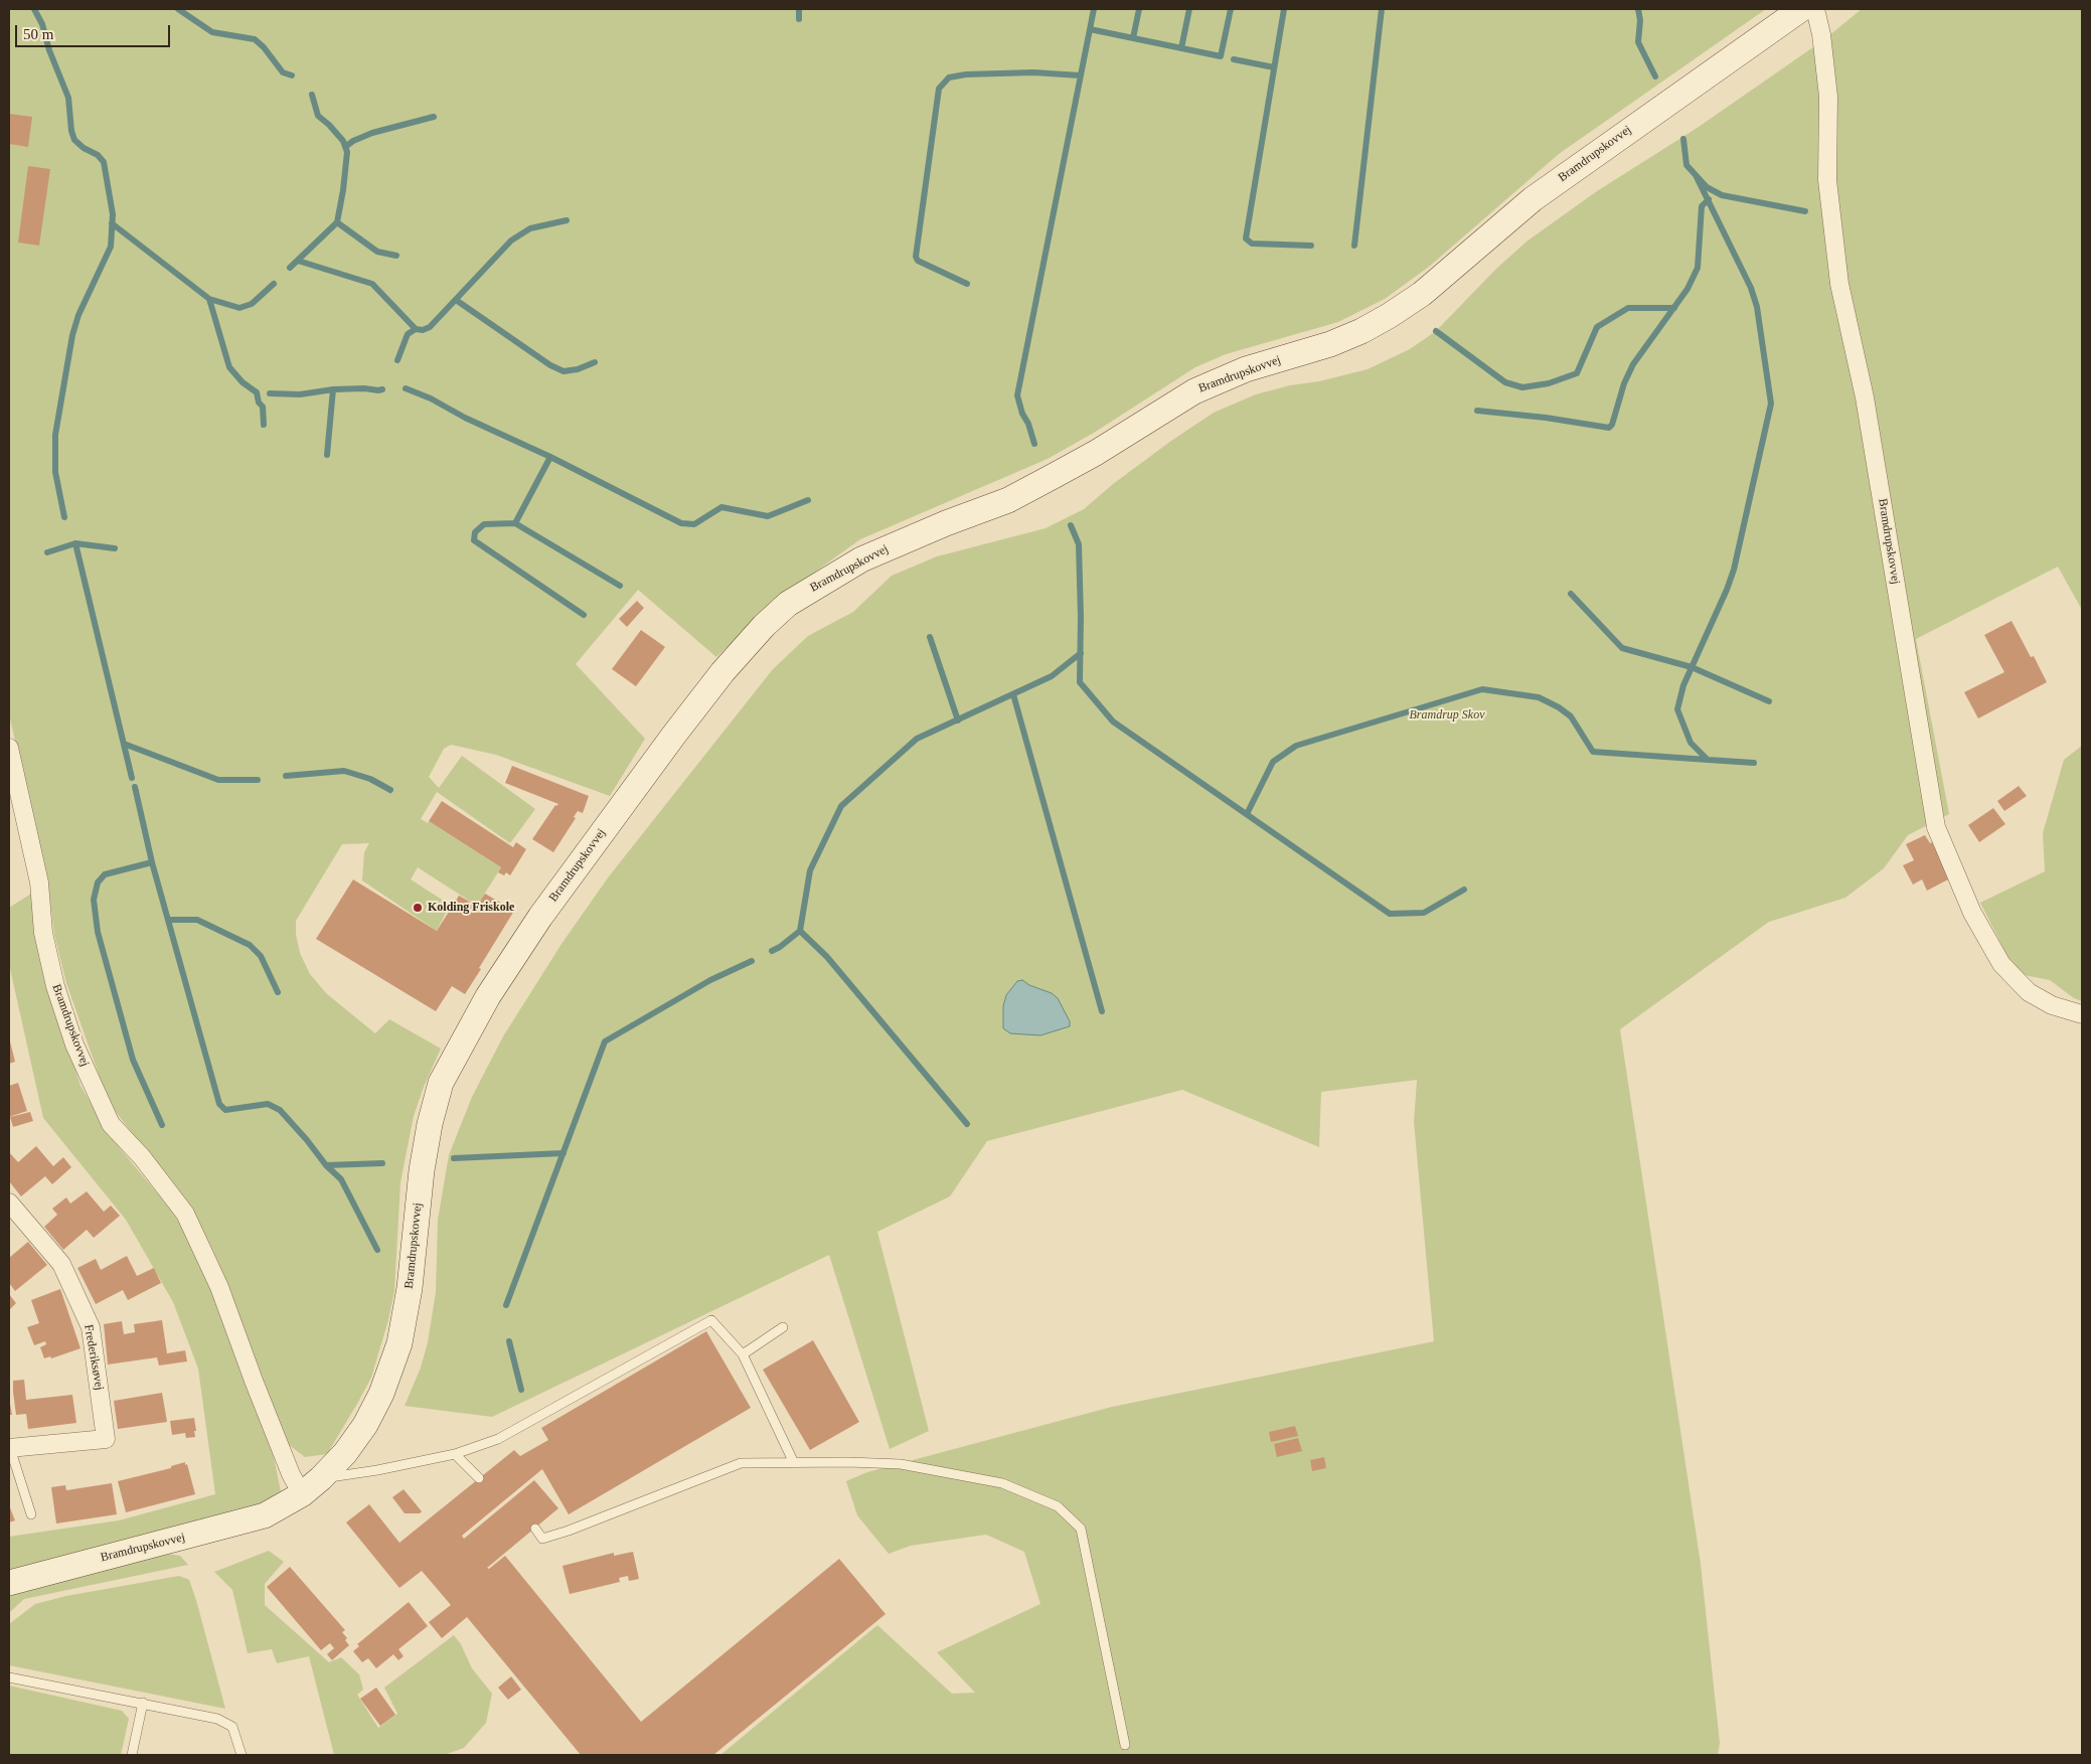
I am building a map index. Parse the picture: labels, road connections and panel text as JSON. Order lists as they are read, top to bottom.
{
  "streets": {
    "street": ["Bramdrupskovvej", "Frederiksøvej"]
  },
  "parks": ["Bramdrup Skov"],
  "places": ["Kolding Friskole"],
  "scale_bar": "50 m"
}
